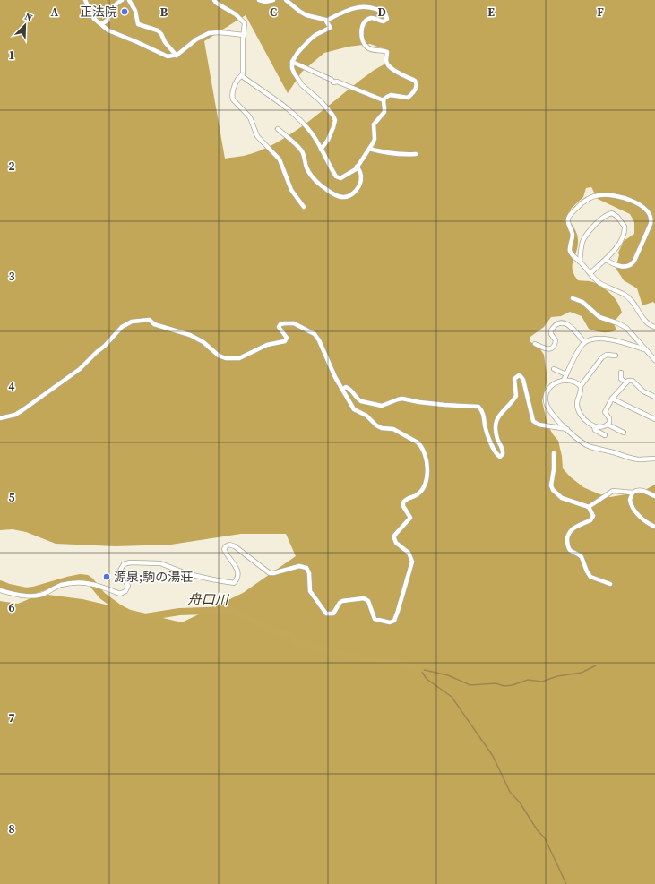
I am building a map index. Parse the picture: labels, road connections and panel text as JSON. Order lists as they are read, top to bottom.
{
  "water": ["舟口川"],
  "places": ["正法院", "源泉;駒の湯荘"],
  "north": "top right",
  "grid": {
    "columns": [
      "A",
      "B",
      "C",
      "D",
      "E",
      "F"
    ],
    "rows": [
      "1",
      "2",
      "3",
      "4",
      "5",
      "6",
      "7",
      "8"
    ]
  }
}
